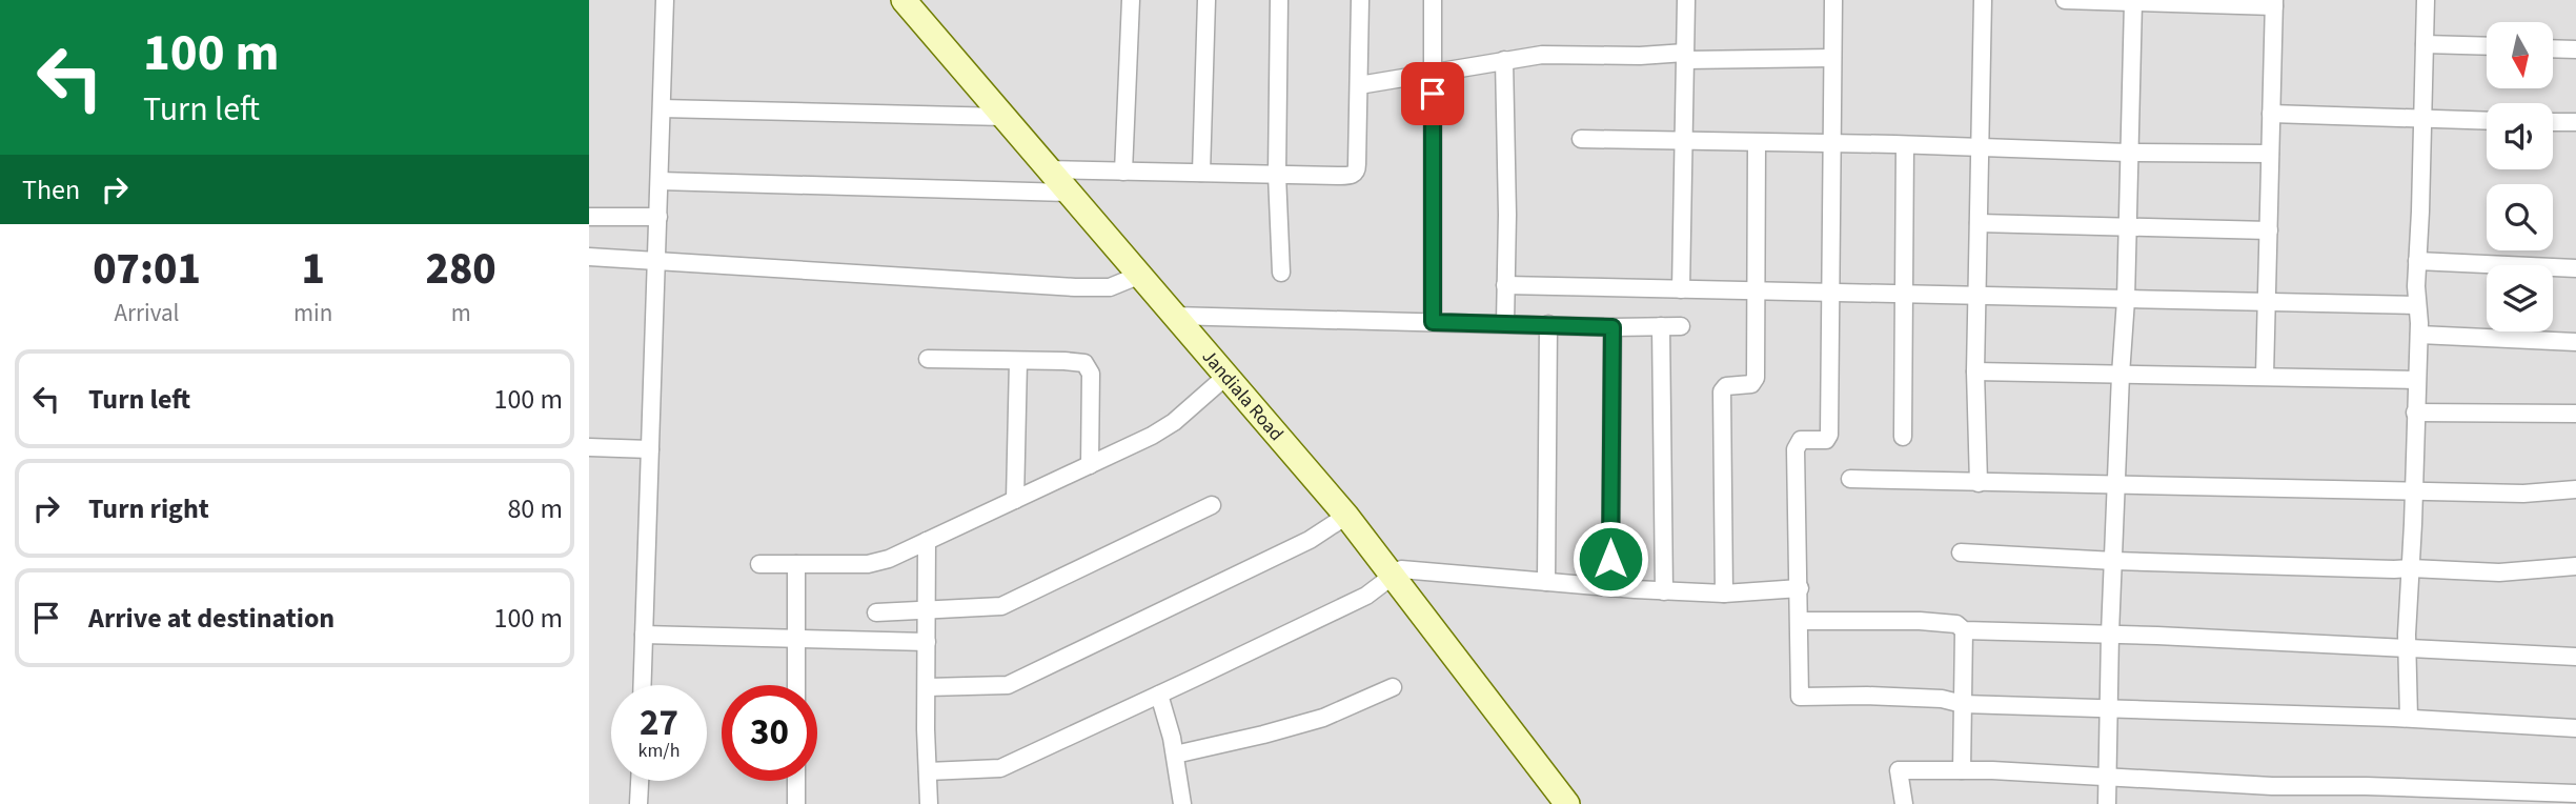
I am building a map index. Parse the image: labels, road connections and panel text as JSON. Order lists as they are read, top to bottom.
{
  "streets": {
    "street": ["Jandiala Road"]
  },
  "north": "bottom",
  "page": {
    "turn": ["100 m", "Turn left"],
    "then": "Then",
    "eta": [
      "07:01",
      "Arrival",
      "1",
      "min",
      "280",
      "m"
    ],
    "list": [
      {
        "name": "Turn left",
        "value": "100 m"
      },
      {
        "name": "Turn right",
        "value": "80 m"
      },
      {
        "name": "Arrive at destination",
        "value": "100 m"
      }
    ],
    "speed": "27 km/h",
    "limit": "30"
  }
}
